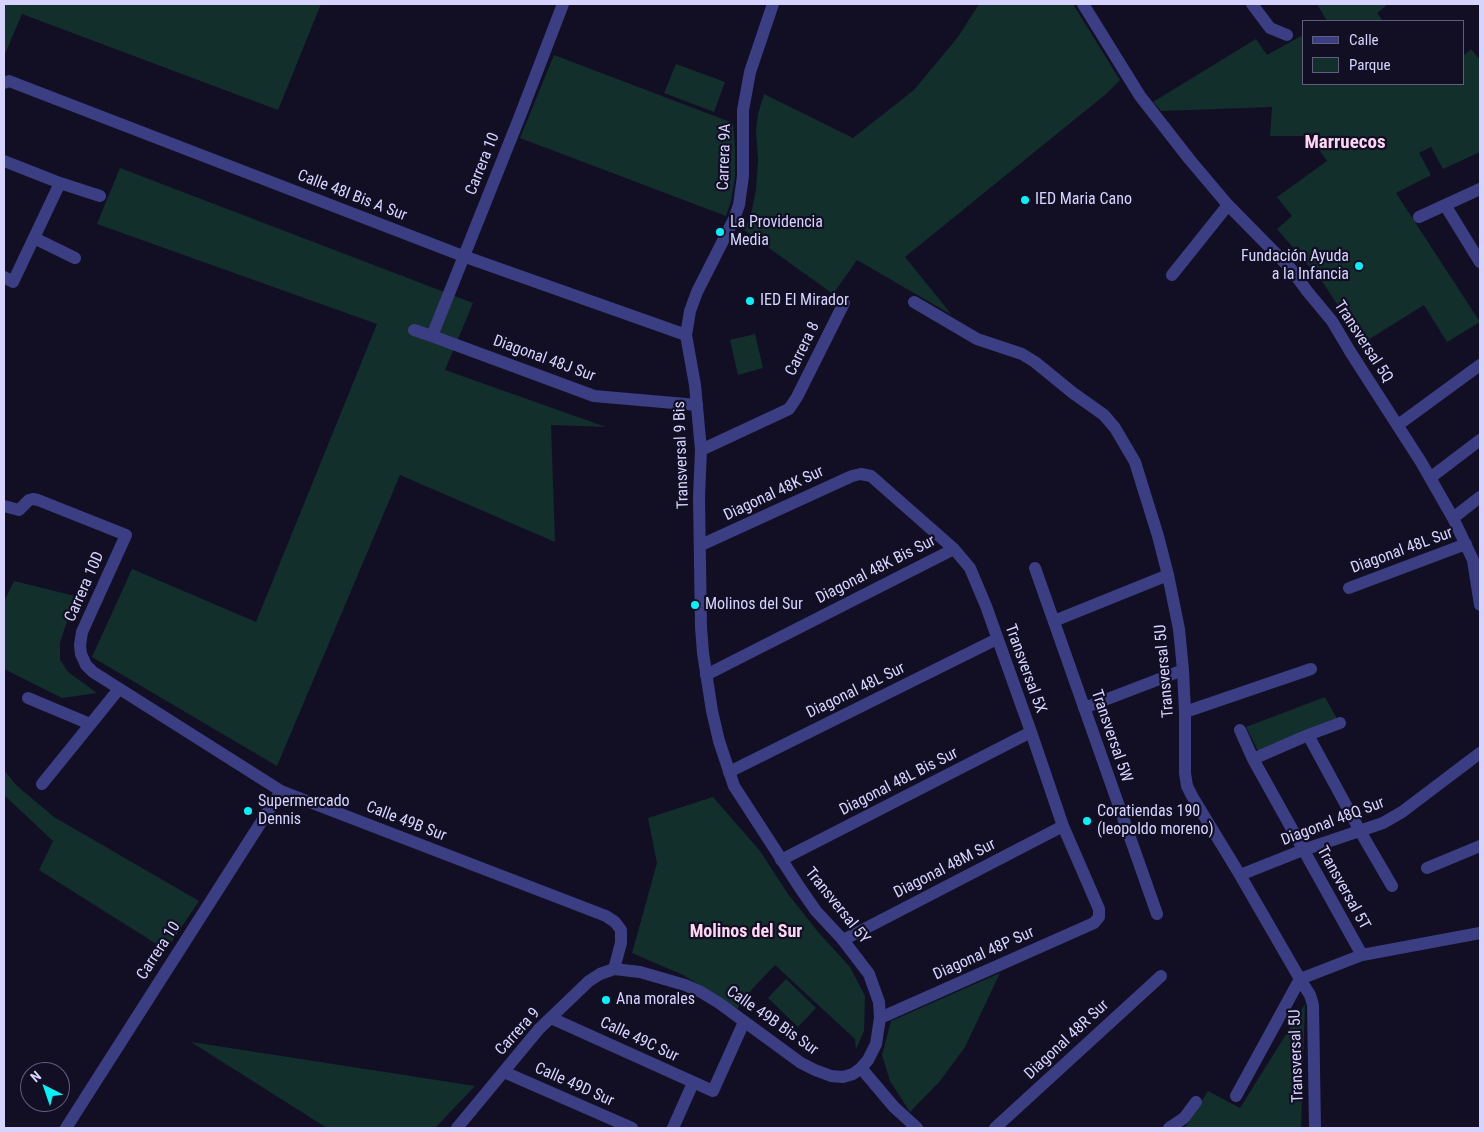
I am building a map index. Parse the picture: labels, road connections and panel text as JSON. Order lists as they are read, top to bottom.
{
  "streets": {
    "street": [
      "Carrera 9A",
      "Carrera 10",
      "Calle 48I Bis A Sur",
      "Transversal 5Q",
      "Carrera 8",
      "Diagonal 48J Sur",
      "Transversal 9 Bis",
      "Diagonal 48K Sur",
      "Diagonal 48L Sur",
      "Diagonal 48K Bis Sur",
      "Carrera 10D",
      "Transversal 5X",
      "Transversal 5U",
      "Transversal 5W",
      "Diagonal 48L Bis Sur",
      "Calle 49B Sur",
      "Diagonal 48Q Sur",
      "Diagonal 48M Sur",
      "Transversal 5T",
      "Transversal 5Y",
      "Diagonal 48P Sur",
      "Calle 49B Bis Sur",
      "Carrera 9",
      "Calle 49C Sur",
      "Diagonal 48R Sur",
      "Calle 49D Sur"
    ]
  },
  "crossings": [
    ["Carrera 9A", "Calle 48I Bis A Sur"],
    ["Carrera 9A", "Transversal 9 Bis"],
    ["Carrera 10", "Calle 48I Bis A Sur"],
    ["Carrera 10", "Diagonal 48J Sur"],
    ["Carrera 10", "Calle 49B Sur"],
    ["Calle 48I Bis A Sur", "Transversal 9 Bis"],
    ["Transversal 5Q", "Diagonal 48L Sur"],
    ["Carrera 8", "Transversal 9 Bis"],
    ["Diagonal 48J Sur", "Transversal 9 Bis"],
    ["Transversal 9 Bis", "Diagonal 48K Sur"],
    ["Transversal 9 Bis", "Diagonal 48K Bis Sur"],
    ["Transversal 9 Bis", "Transversal 5Y"],
    ["Diagonal 48K Sur", "Transversal 5X"],
    ["Diagonal 48L Sur", "Transversal 5X"],
    ["Diagonal 48L Sur", "Transversal 5Y"],
    ["Diagonal 48K Bis Sur", "Transversal 5X"],
    ["Diagonal 48K Bis Sur", "Transversal 5Y"],
    ["Carrera 10D", "Calle 49B Sur"],
    ["Transversal 5X", "Diagonal 48L Bis Sur"],
    ["Transversal 5X", "Diagonal 48M Sur"],
    ["Transversal 5X", "Diagonal 48P Sur"],
    ["Transversal 5U", "Diagonal 48Q Sur"],
    ["Diagonal 48L Bis Sur", "Transversal 5Y"],
    ["Calle 49B Sur", "Calle 49B Bis Sur"],
    ["Calle 49B Sur", "Carrera 9"],
    ["Diagonal 48Q Sur", "Transversal 5T"],
    ["Diagonal 48M Sur", "Transversal 5Y"],
    ["Transversal 5Y", "Diagonal 48P Sur"],
    ["Transversal 5Y", "Calle 49B Bis Sur"],
    ["Calle 49B Bis Sur", "Carrera 9"],
    ["Calle 49B Bis Sur", "Calle 49C Sur"],
    ["Carrera 9", "Calle 49C Sur"],
    ["Carrera 9", "Calle 49D Sur"]
  ],
  "districts": ["Marruecos", "Molinos del Sur"],
  "places": [
    "IED Maria Cano",
    "La Providencia Media",
    "Fundación Ayuda a la Infancia",
    "IED El Mirador",
    "Molinos del Sur",
    "Supermercado Dennis",
    "Coratiendas 190 (leopoldo moreno)",
    "Ana morales"
  ],
  "legend": ["Calle", "Parque"],
  "north": "top left"
}
